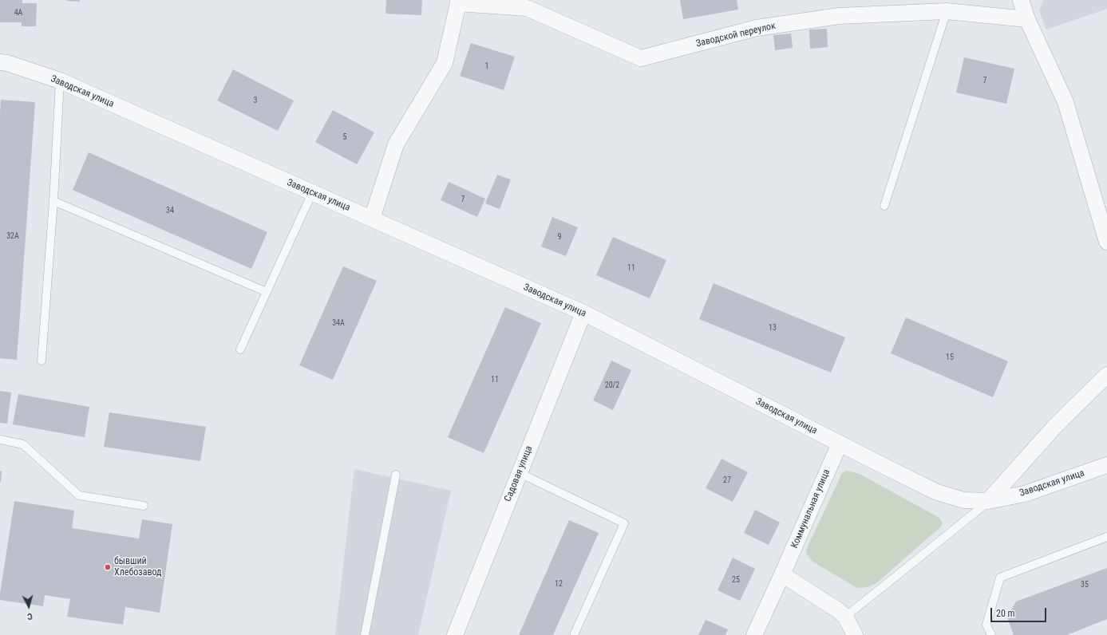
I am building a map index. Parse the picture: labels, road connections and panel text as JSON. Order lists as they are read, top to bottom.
{
  "streets": {
    "street": [
      "Заводской переулок",
      "Заводская улица",
      "Садовая улица",
      "Коммунальная улица"
    ]
  },
  "crossings": [
    ["Заводская улица", "Садовая улица"],
    ["Заводская улица", "Коммунальная улица"]
  ],
  "places": ["бывший Хлебозавод"],
  "house_numbers": [
    "4А",
    "1",
    "7",
    "3",
    "5",
    "7",
    "34",
    "32А",
    "9",
    "11",
    "34А",
    "13",
    "15",
    "11",
    "20/2",
    "27",
    "25",
    "12",
    "35"
  ],
  "scale_bar": "20 m",
  "north": "bottom"
}
